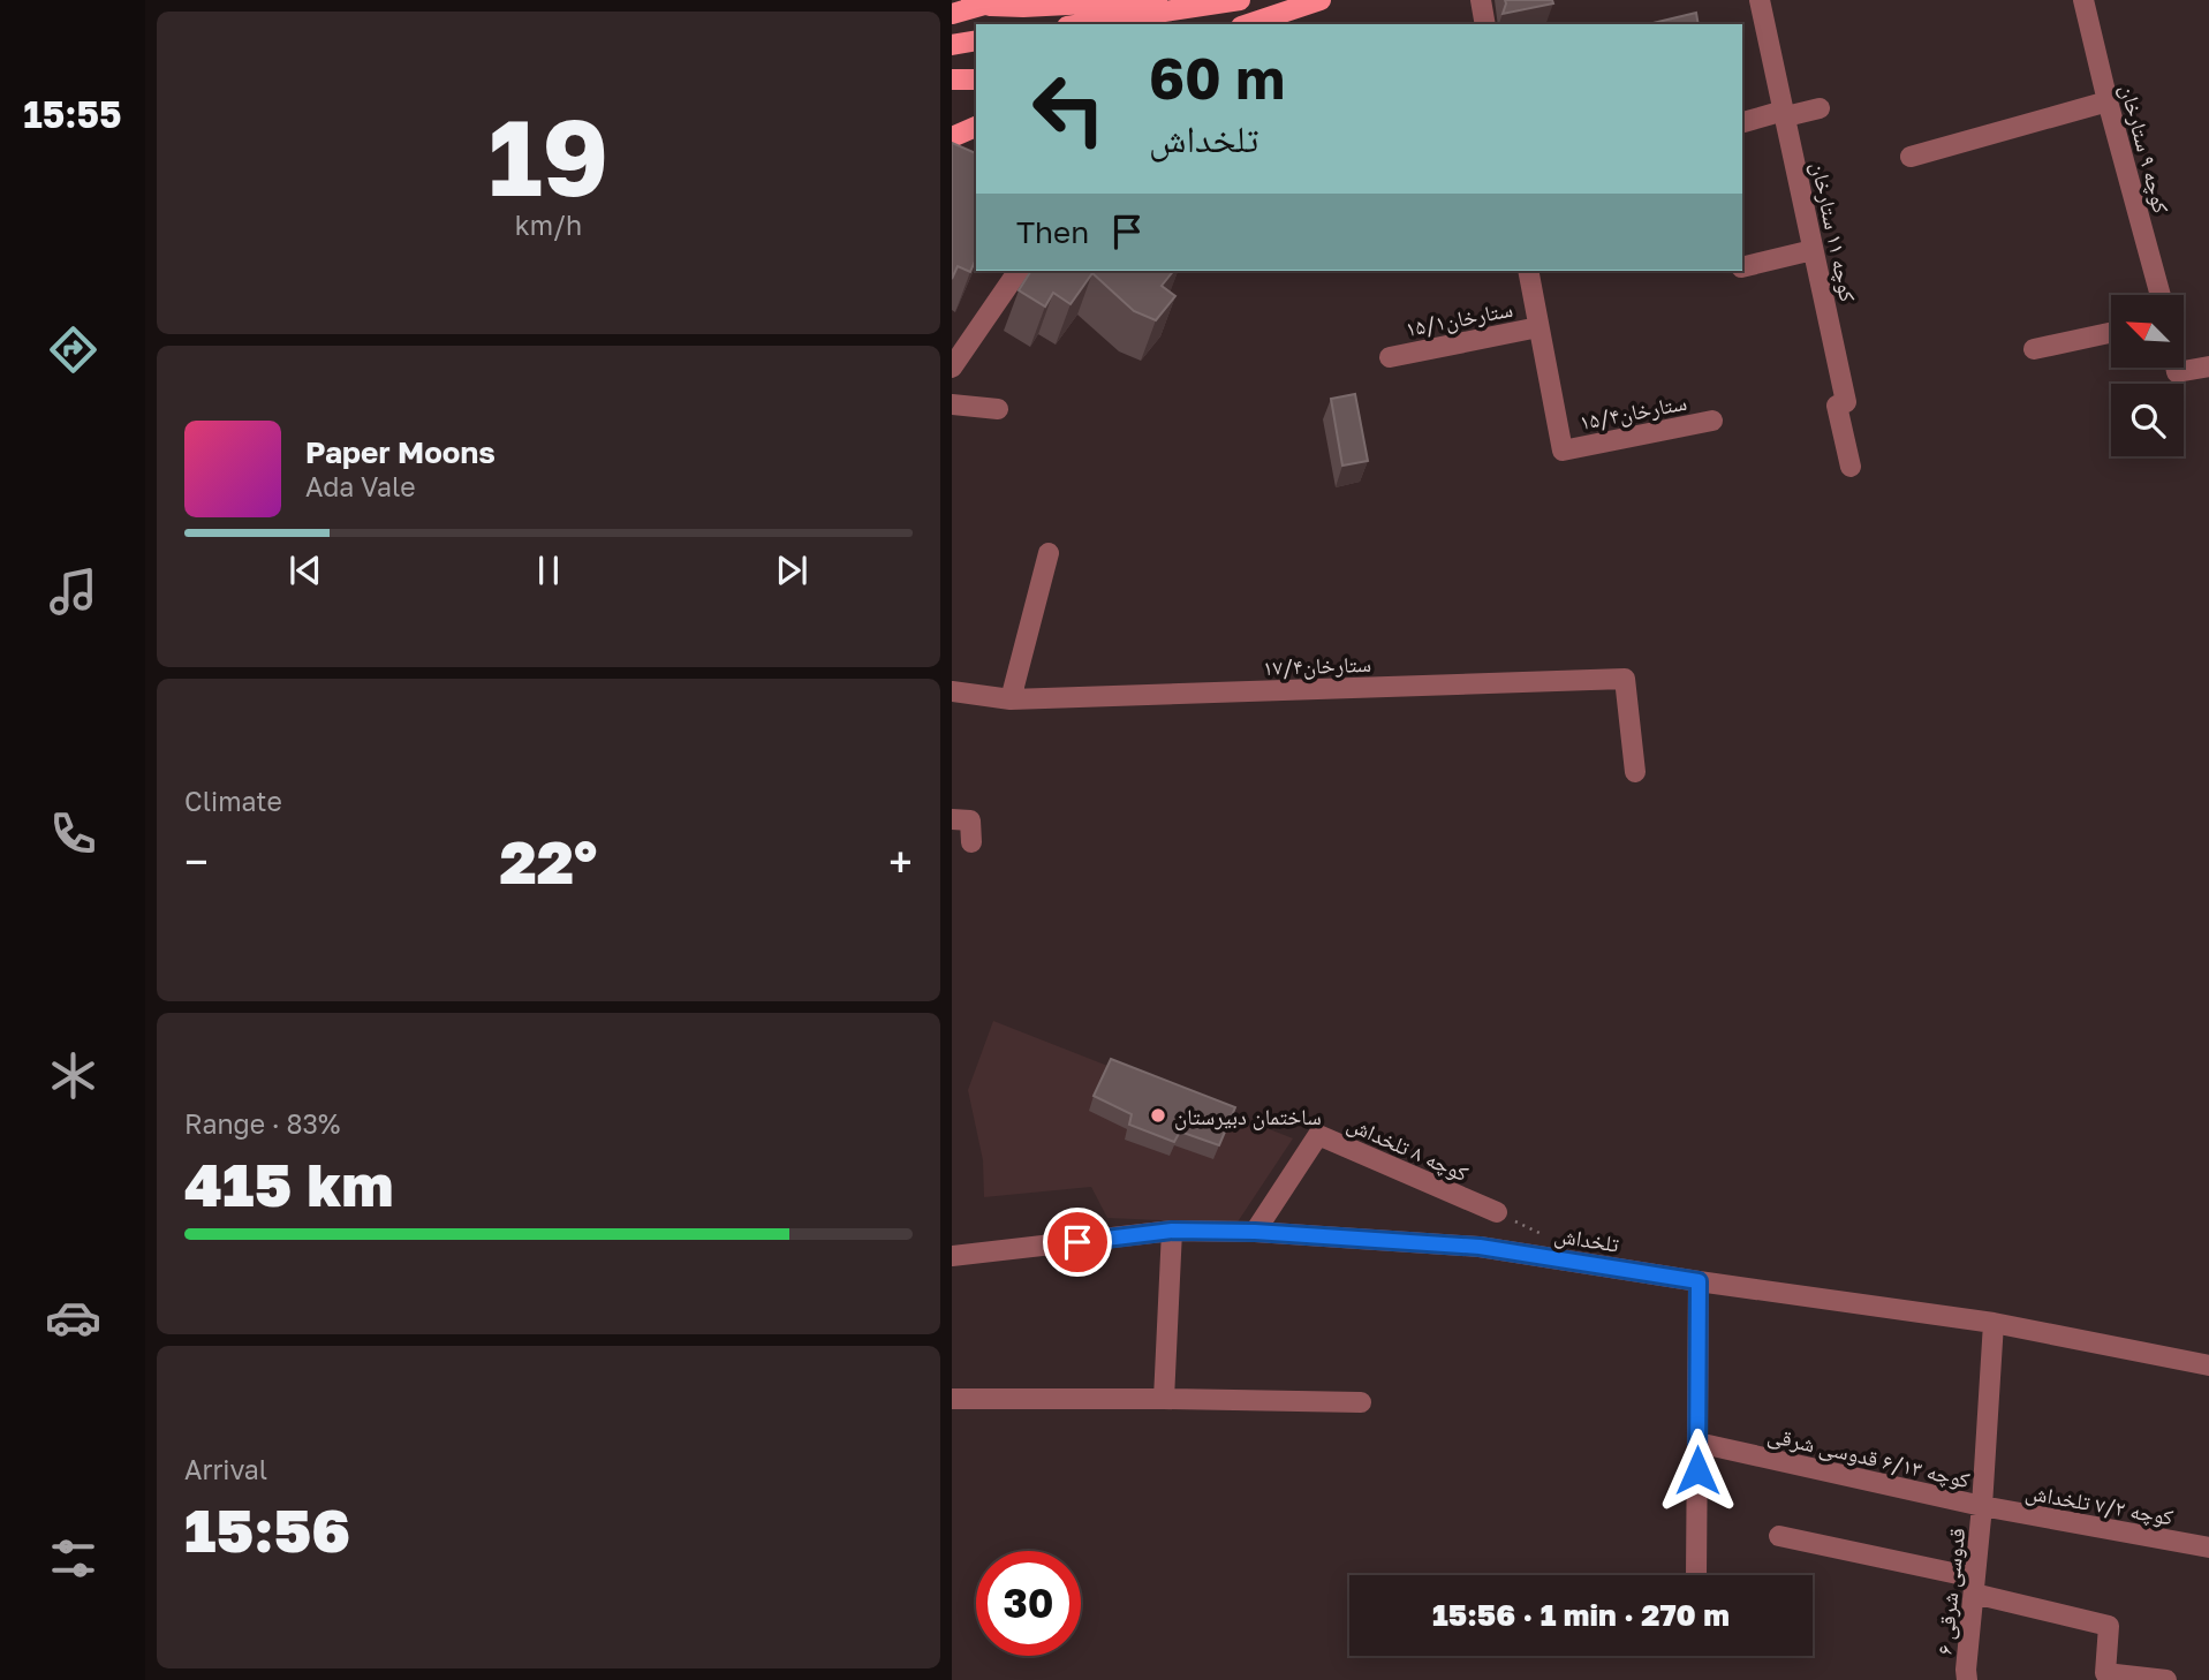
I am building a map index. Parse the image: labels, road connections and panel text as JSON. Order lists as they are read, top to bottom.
{
  "streets": {
    "street": [
      "کوچه ۹ ستارخان",
      "کوچه ۱۱ ستارخان",
      "ستارخان۱۵/۱",
      "ستارخان۱۵/۴",
      "ستارخان۱۷/۴",
      "کوچه ۸ تلخداش",
      "تلخداش",
      "کوچه ۶/۱۳ قدوسی شرقی",
      "کوچه ۷/۲ تلخداش",
      "قدوسی شرقی ۶"
    ]
  },
  "crossings": [
    ["ستارخان۱۵/۱", "ستارخان۱۵/۴"],
    ["کوچه ۸ تلخداش", "تلخداش"],
    ["تلخداش", "قدوسی شرقی ۶"],
    ["کوچه ۶/۱۳ قدوسی شرقی", "کوچه ۷/۲ تلخداش"],
    ["کوچه ۶/۱۳ قدوسی شرقی", "قدوسی شرقی ۶"],
    ["کوچه ۷/۲ تلخداش", "قدوسی شرقی ۶"]
  ],
  "places": ["ساختمان دبیرستان"],
  "north": "top left",
  "page": {
    "tabs": "15:55",
    "tile": [
      ["19", "km/h"],
      "Climate",
      ["Range · 83%", "415 km"],
      ["Arrival", "15:56"]
    ],
    "turn": ["60 m", "تلخداش"],
    "then": "Then",
    "song": ["Paper Moons", "Ada Vale"],
    "heat": ["−", "22°", "+"],
    "limit": "30",
    "trip": "15:56 · 1 min · 270 m"
  }
}
